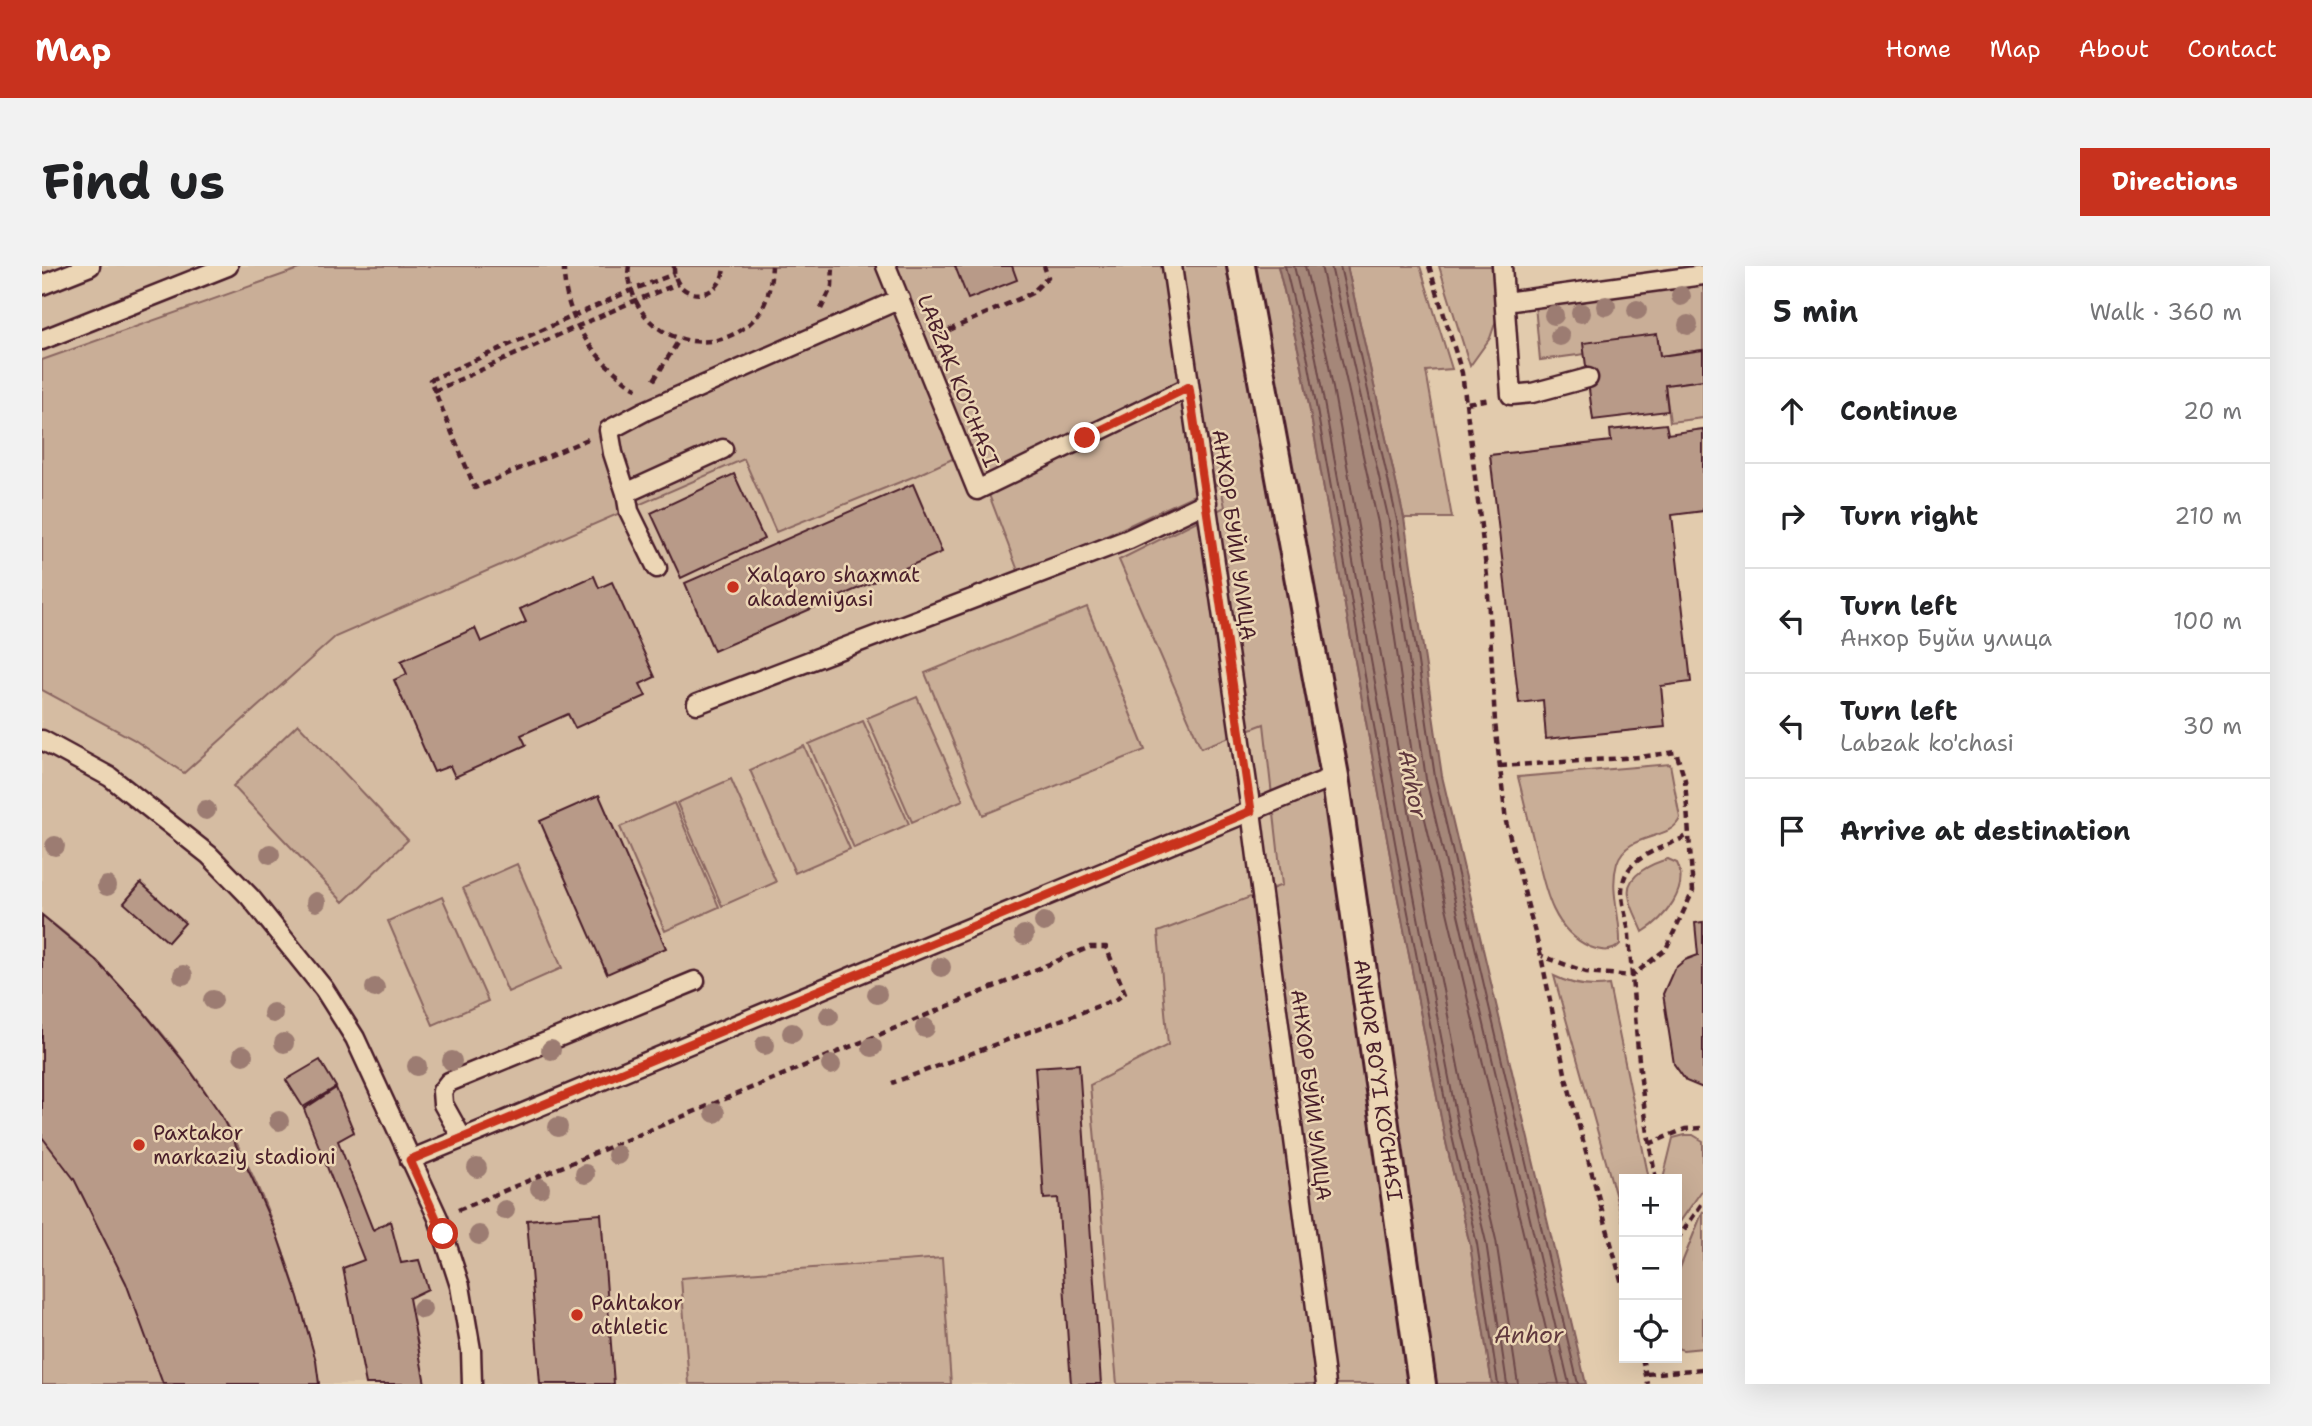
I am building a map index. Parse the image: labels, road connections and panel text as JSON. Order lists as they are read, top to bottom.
{
  "streets": {
    "street": ["ANHOR BO‘YI KO‘CHASI"],
    "lane": ["LABZAK KO'CHASI", "АНХОР БУЙИ УЛИЦА"]
  },
  "crossings": [
    ["LABZAK KO'CHASI", "АНХОР БУЙИ УЛИЦА"]
  ],
  "water": ["Anhor"],
  "places": ["Xalqaro shaxmat akademiyasi", "Paxtakor markaziy stadioni", "Pahtakor athletic"],
  "page": {
    "header": "Map",
    "nav": [
      "Home",
      "Map",
      "About",
      "Contact"
    ],
    "buttons": "Directions",
    "title": "Find us",
    "heading": ["5 min", "Walk · 360 m"],
    "list": [
      ["Continue", "20 m"],
      ["Turn right", "210 m"],
      ["Turn left", "Анхор Буйи улица", "100 m"],
      ["Turn left", "Labzak ko'chasi", "30 m"],
      "Arrive at destination"
    ],
    "map_buttons": ["+", "−"]
  }
}
